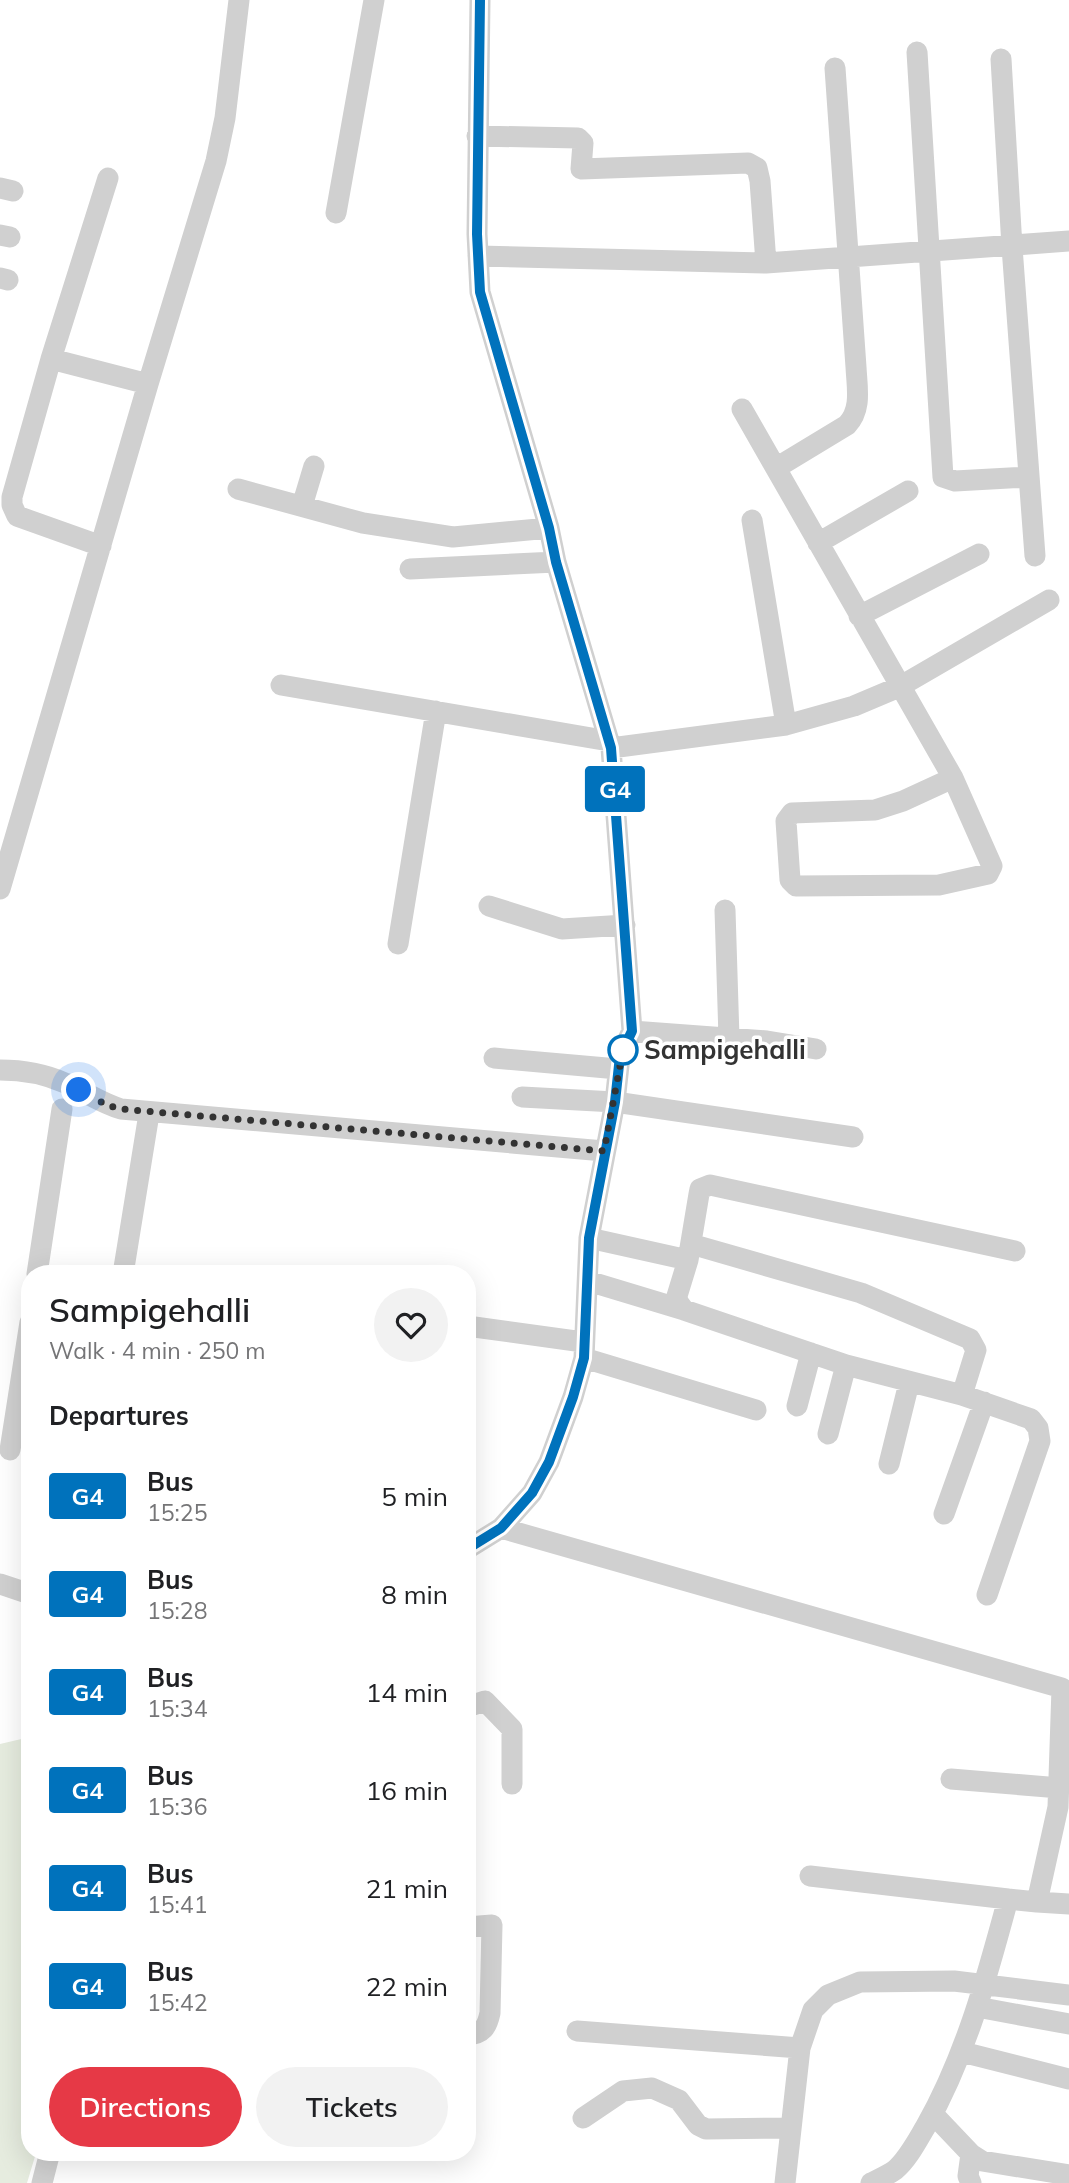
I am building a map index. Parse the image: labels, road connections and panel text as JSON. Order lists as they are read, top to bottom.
{
  "places": ["Sampigehalli"],
  "lines": ["bus line G4"],
  "page": {
    "on_map": "G4",
    "heading": [
      ["Sampigehalli", "Walk · 4 min · 250 m"],
      "Departures"
    ],
    "list": [
      {
        "mark": "G4",
        "name": "Bus",
        "note": "15:25",
        "value": "5 min"
      },
      {
        "mark": "G4",
        "name": "Bus",
        "note": "15:28",
        "value": "8 min"
      },
      {
        "mark": "G4",
        "name": "Bus",
        "note": "15:34",
        "value": "14 min"
      },
      {
        "mark": "G4",
        "name": "Bus",
        "note": "15:36",
        "value": "16 min"
      },
      {
        "mark": "G4",
        "name": "Bus",
        "note": "15:41",
        "value": "21 min"
      },
      {
        "mark": "G4",
        "name": "Bus",
        "note": "15:42",
        "value": "22 min"
      }
    ],
    "buttons": ["Directions", "Tickets"]
  }
}
